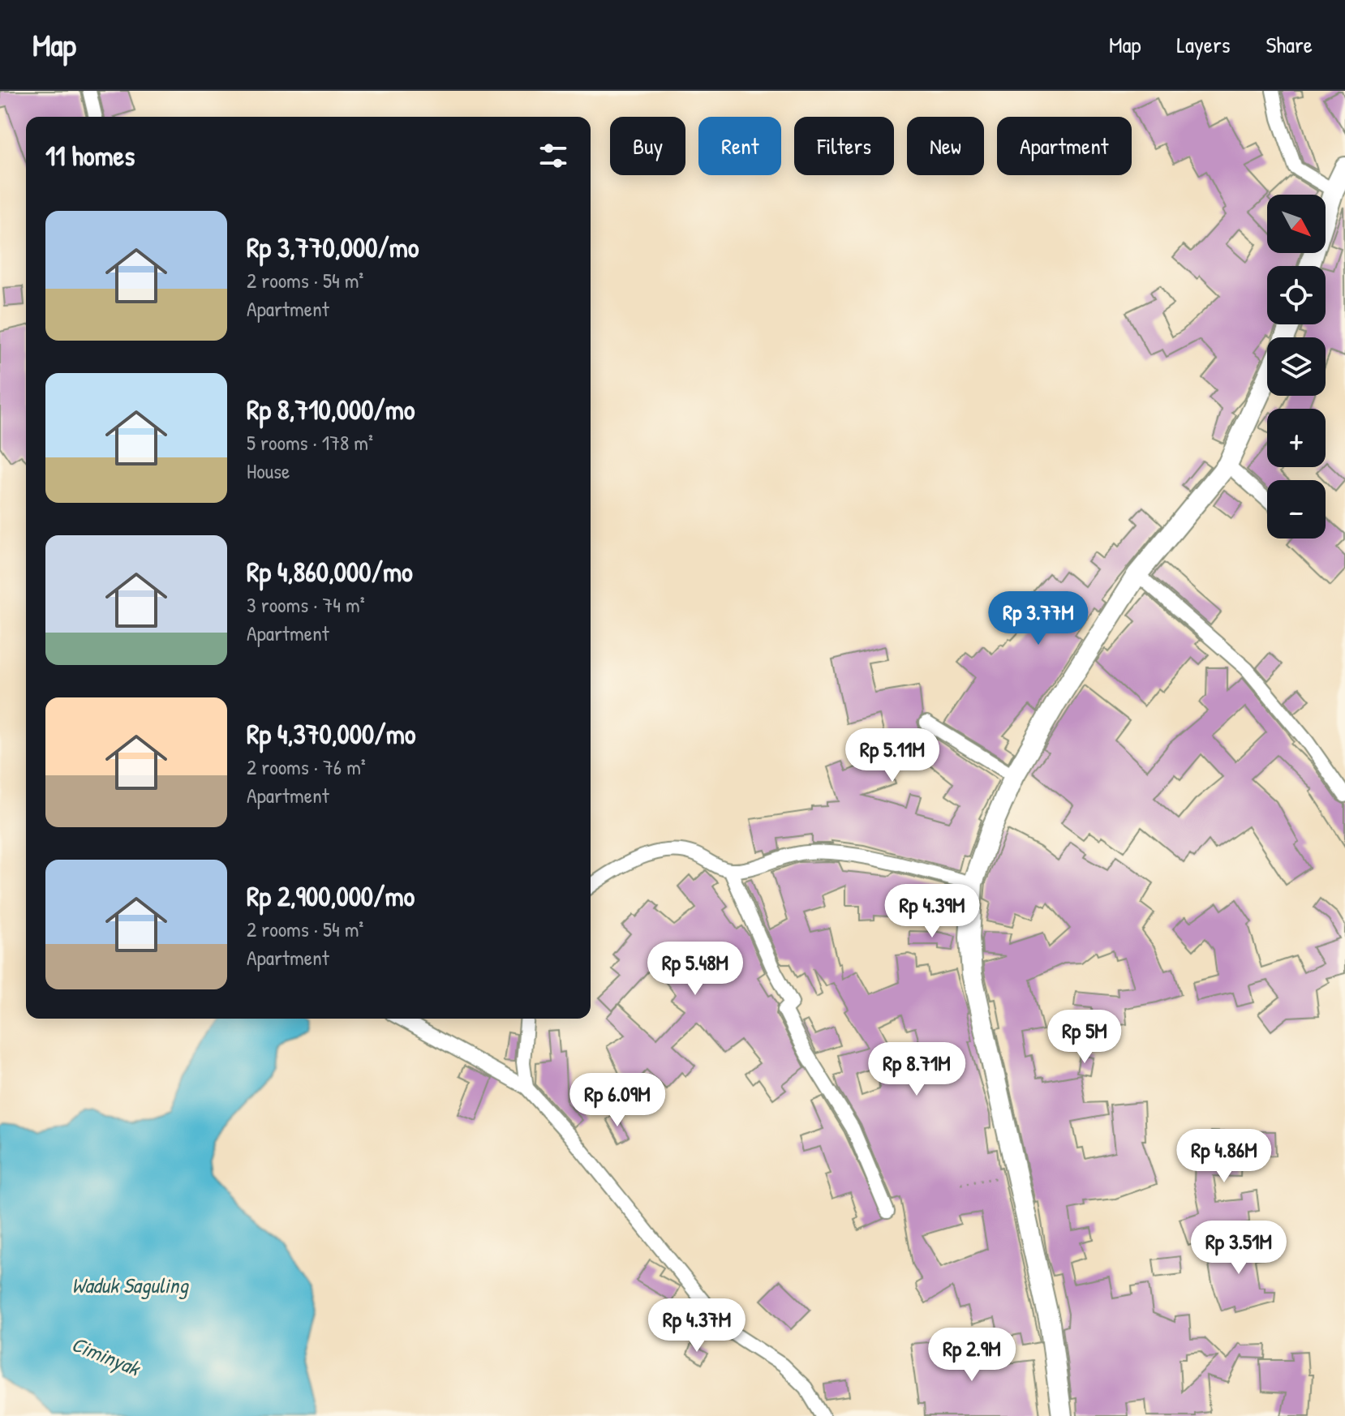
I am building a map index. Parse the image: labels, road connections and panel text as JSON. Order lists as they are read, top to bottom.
{
  "water": ["Waduk Saguling", "Ciminyak"],
  "north": "bottom right",
  "page": {
    "header": "Map",
    "nav": ["Map", "Layers", "Share"],
    "chip": [
      "Buy",
      "Rent",
      "Filters",
      "New",
      "Apartment"
    ],
    "heading": "11 homes",
    "map_buttons": ["+", "−"],
    "list": [
      {
        "name": "Rp 3,770,000/mo",
        "note": "2 rooms · 54 m² · Apartment"
      },
      {
        "name": "Rp 8,710,000/mo",
        "note": "5 rooms · 178 m² · House"
      },
      {
        "name": "Rp 4,860,000/mo",
        "note": "3 rooms · 74 m² · Apartment"
      },
      {
        "name": "Rp 4,370,000/mo",
        "note": "2 rooms · 76 m² · Apartment"
      },
      {
        "name": "Rp 2,900,000/mo",
        "note": "2 rooms · 54 m² · Apartment"
      }
    ],
    "price": [
      "Rp 3.77M",
      "Rp 5.11M",
      "Rp 4.39M",
      "Rp 5.48M",
      "Rp 5M",
      "Rp 8.71M",
      "Rp 6.09M",
      "Rp 4.86M",
      "Rp 3.51M",
      "Rp 4.37M",
      "Rp 2.9M"
    ]
  }
}
